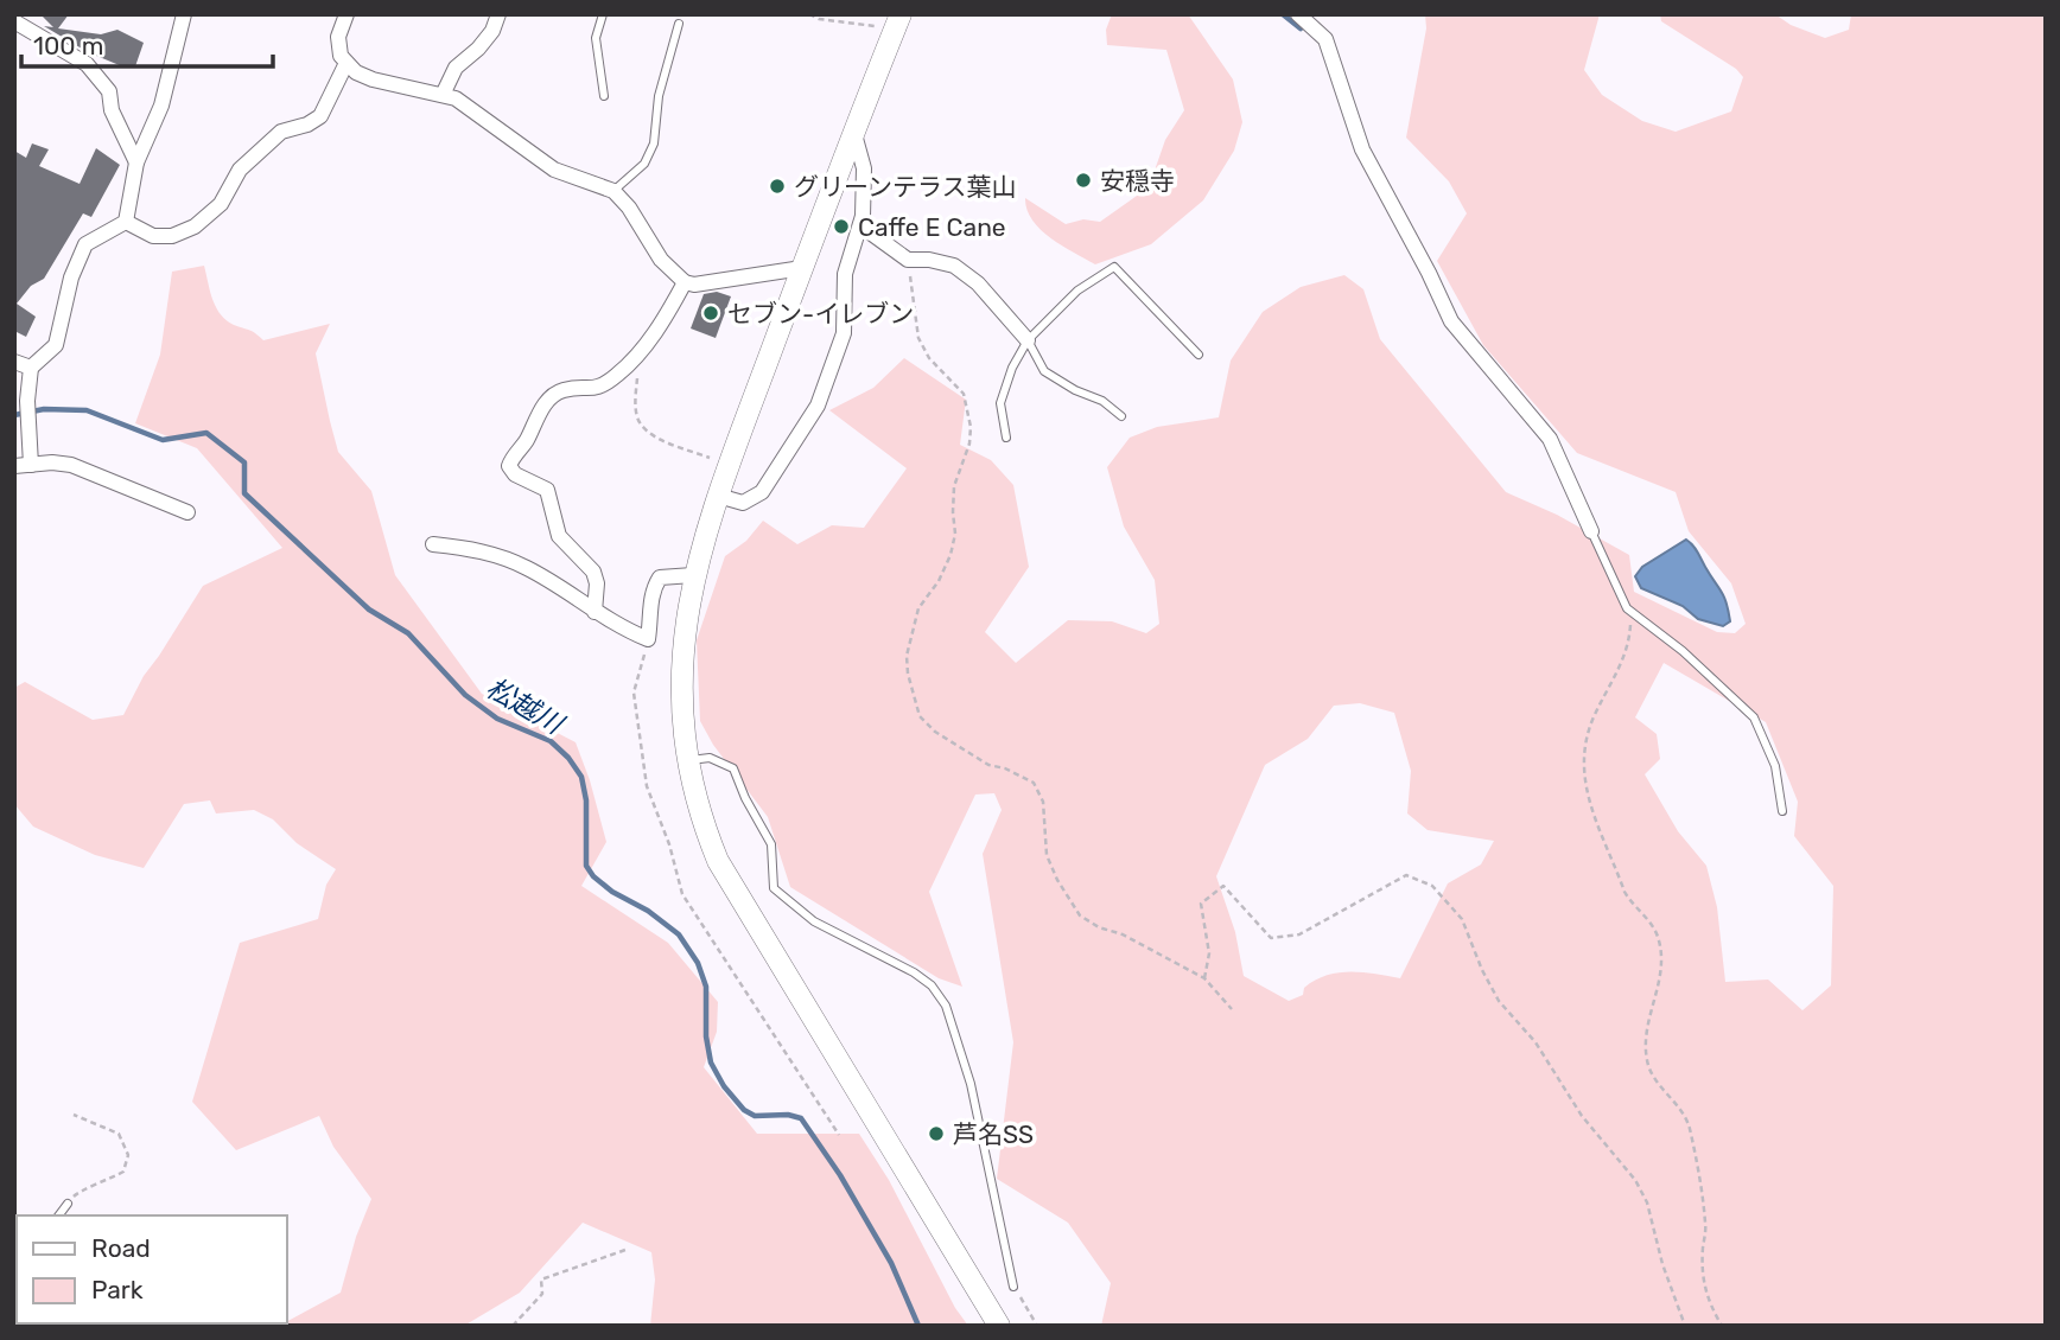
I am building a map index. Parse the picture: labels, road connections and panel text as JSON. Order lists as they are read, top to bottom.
{
  "water": ["松越川"],
  "places": [
    "安穏寺",
    "グリーンテラス葉山",
    "Caffe E Cane",
    "セブン-イレブン",
    "芦名SS"
  ],
  "legend": ["Road", "Park"],
  "scale_bar": "100 m"
}
